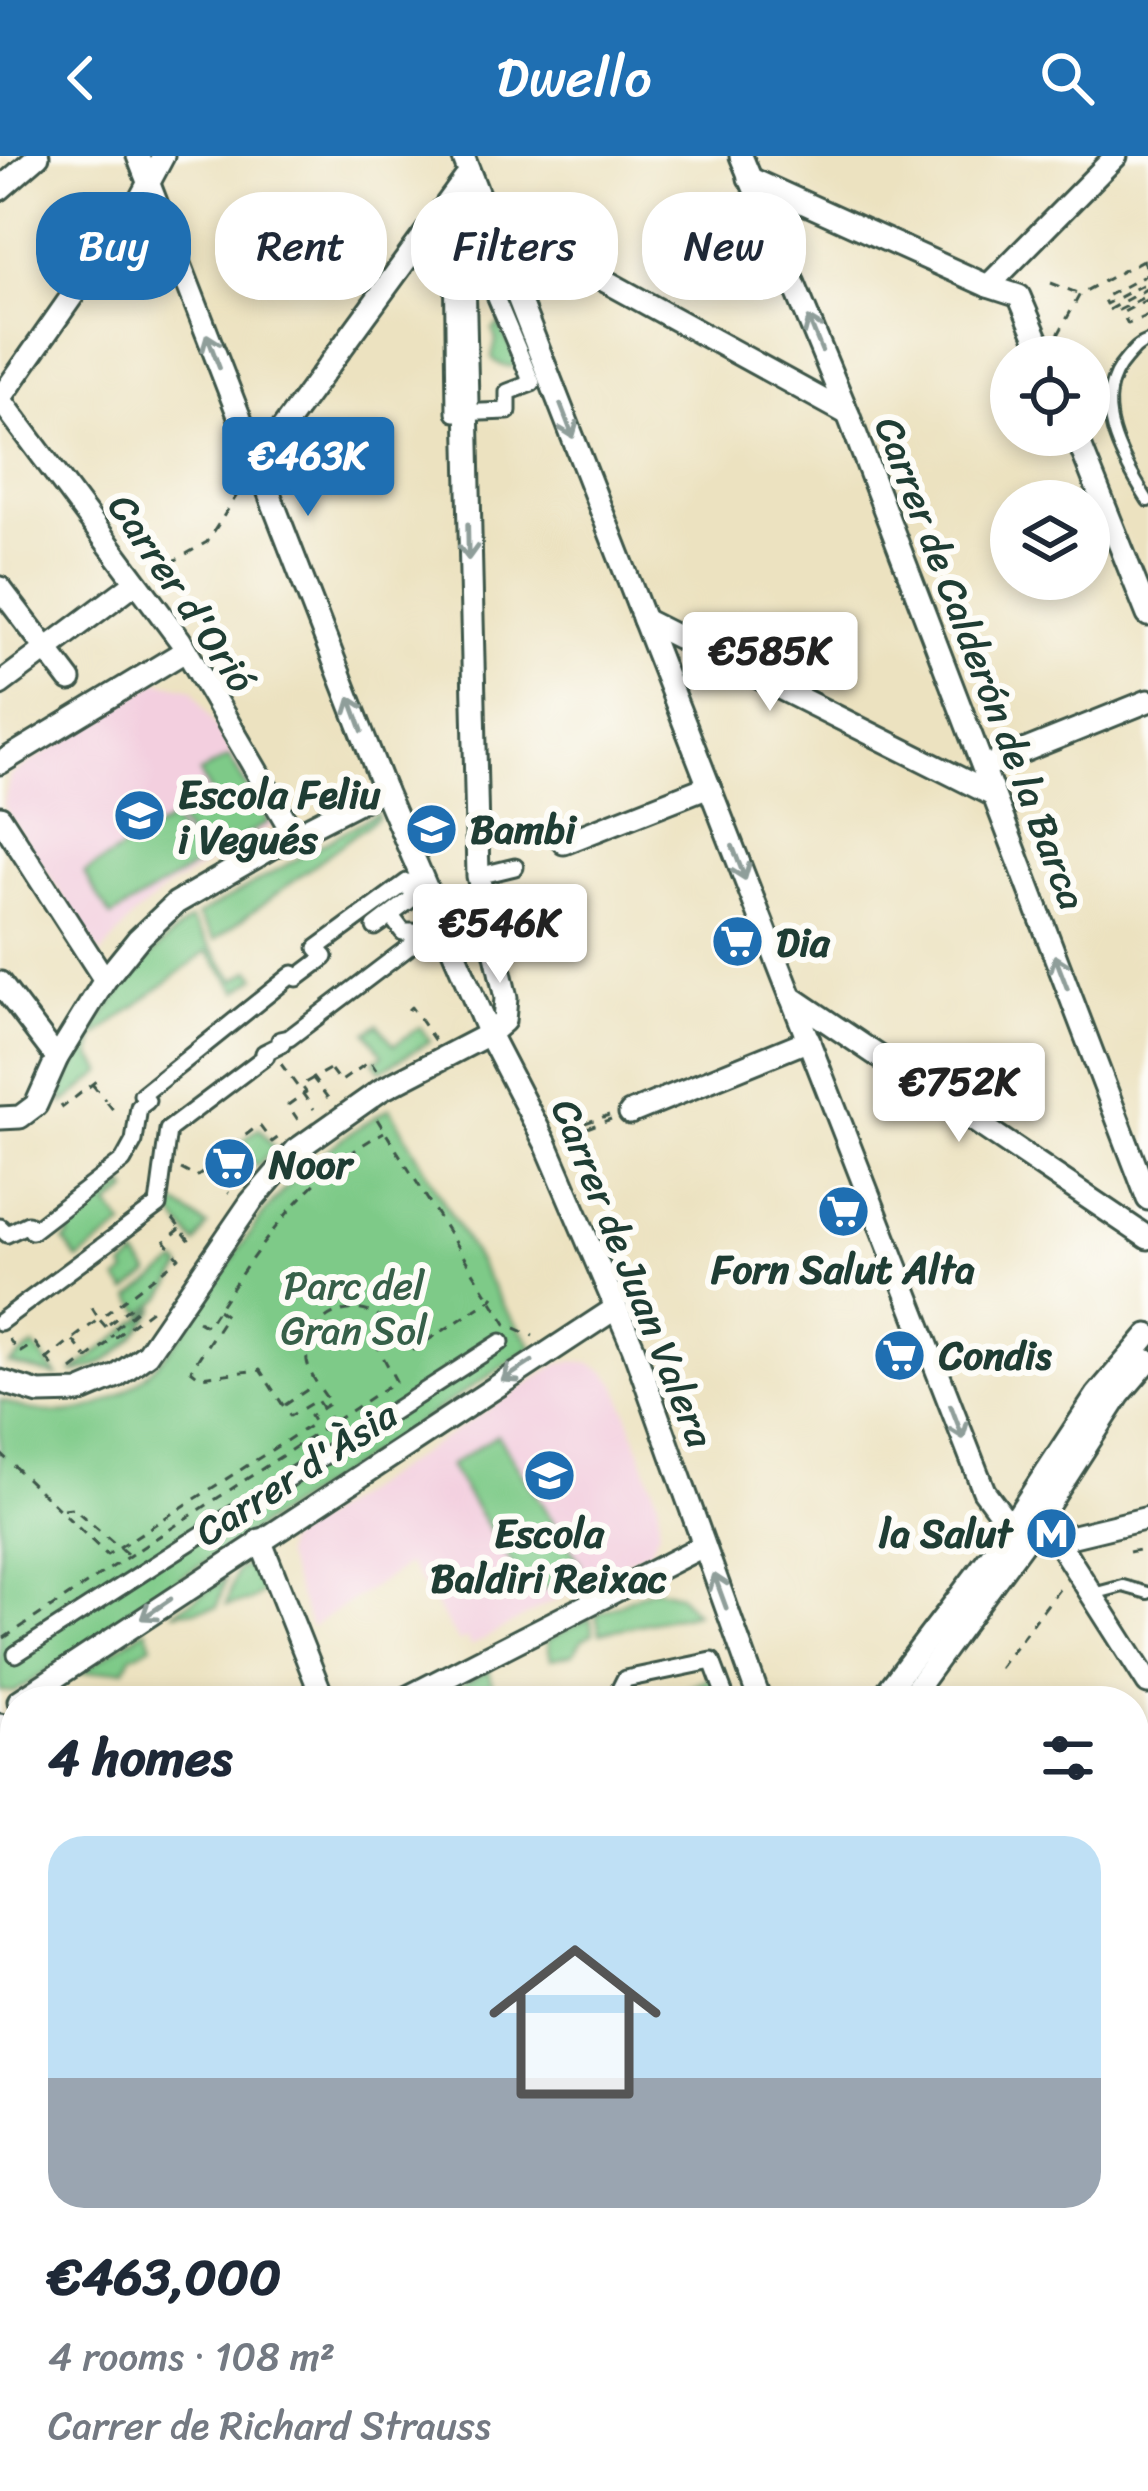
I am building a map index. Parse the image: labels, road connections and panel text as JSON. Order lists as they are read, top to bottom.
{
  "streets": {
    "street": [
      "Carrer d'Orió",
      "Carrer de Calderón de la Barca",
      "Carrer de Juan Valera",
      "Carrer d'Àsia"
    ]
  },
  "crossings": [
    ["Carrer de Juan Valera", "Carrer d'Àsia"]
  ],
  "one_way": ["Carrer de Calderón de la Barca"],
  "parks": ["Parc del Gran Sol"],
  "places": {
    "school or university": ["Escola Feliu i Vegués", "Bambi", "Escola Baldiri Reixac"],
    "supermarket": [
      "Dia",
      "Noor",
      "Forn Salut Alta",
      "Condis"
    ],
    "metro station": ["la Salut"]
  },
  "page": {
    "header": "Dwello",
    "chip": [
      "Buy",
      "Rent",
      "Filters",
      "New"
    ],
    "price": [
      "€463K",
      "€585K",
      "€546K",
      "€752K"
    ],
    "heading": "4 homes",
    "list": [
      {
        "name": "€463,000",
        "note": "4 rooms · 108 m² · Carrer de Richard Strauss"
      }
    ]
  }
}
